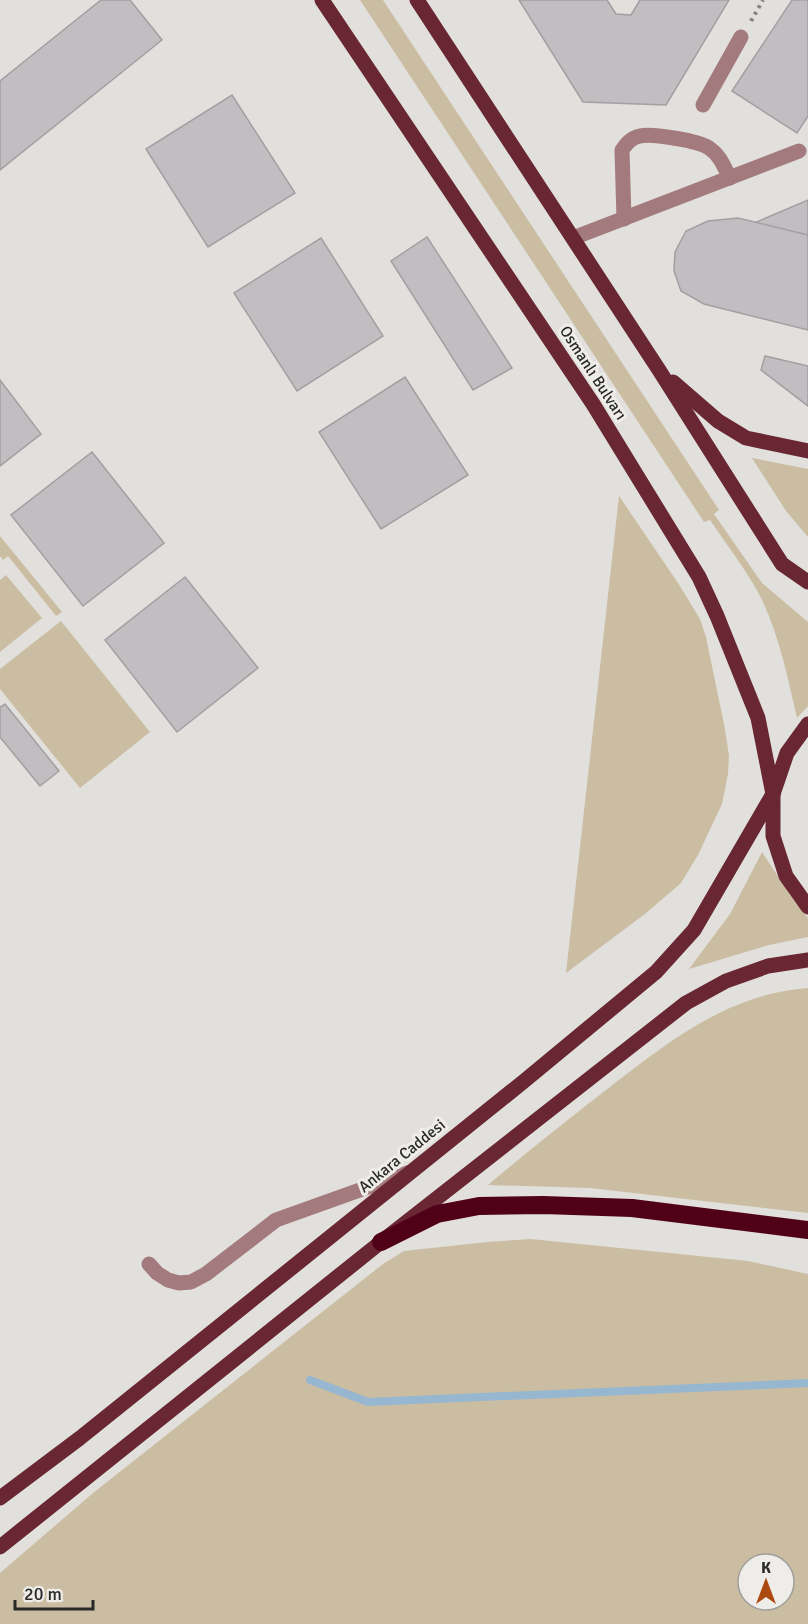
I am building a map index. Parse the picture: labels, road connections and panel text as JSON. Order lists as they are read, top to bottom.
{
  "streets": {
    "main road": ["Osmanlı Bulvarı", "Ankara Caddesi"]
  },
  "crossings": [
    ["Osmanlı Bulvarı", "Ankara Caddesi"]
  ],
  "scale_bar": "20 m",
  "north": "top"
}
